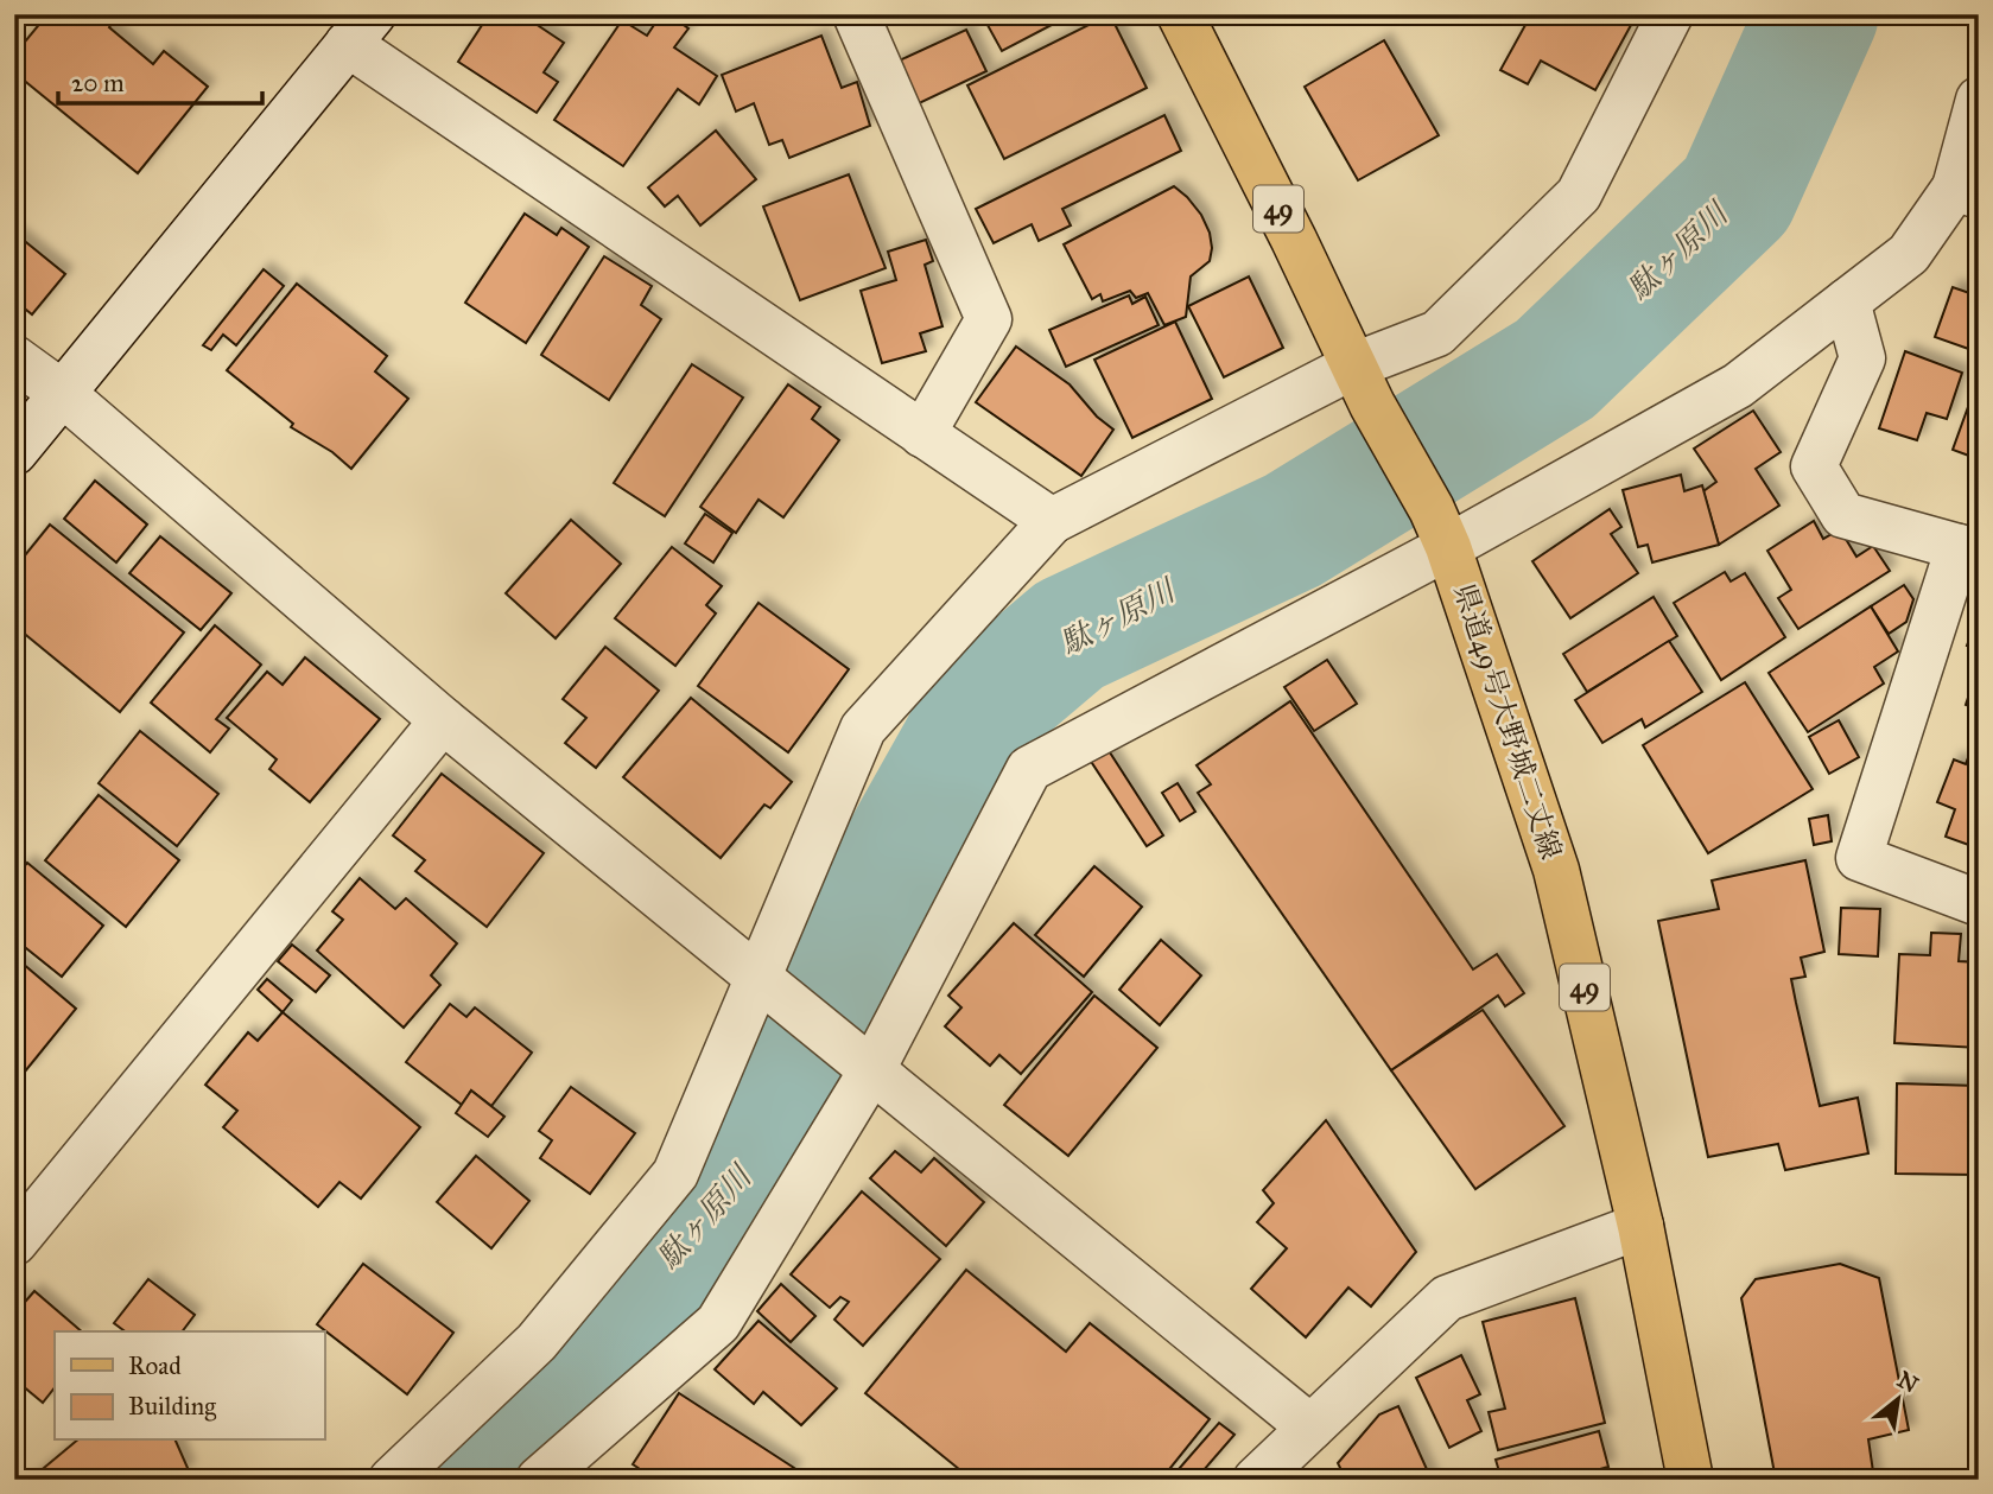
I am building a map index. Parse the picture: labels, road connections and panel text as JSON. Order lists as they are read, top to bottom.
{
  "streets": {
    "main road": ["49", "県道49号大野城二丈線"]
  },
  "water": ["駄ヶ原川"],
  "legend": ["Road", "Building"],
  "scale_bar": "20 m",
  "north": "top right"
}
